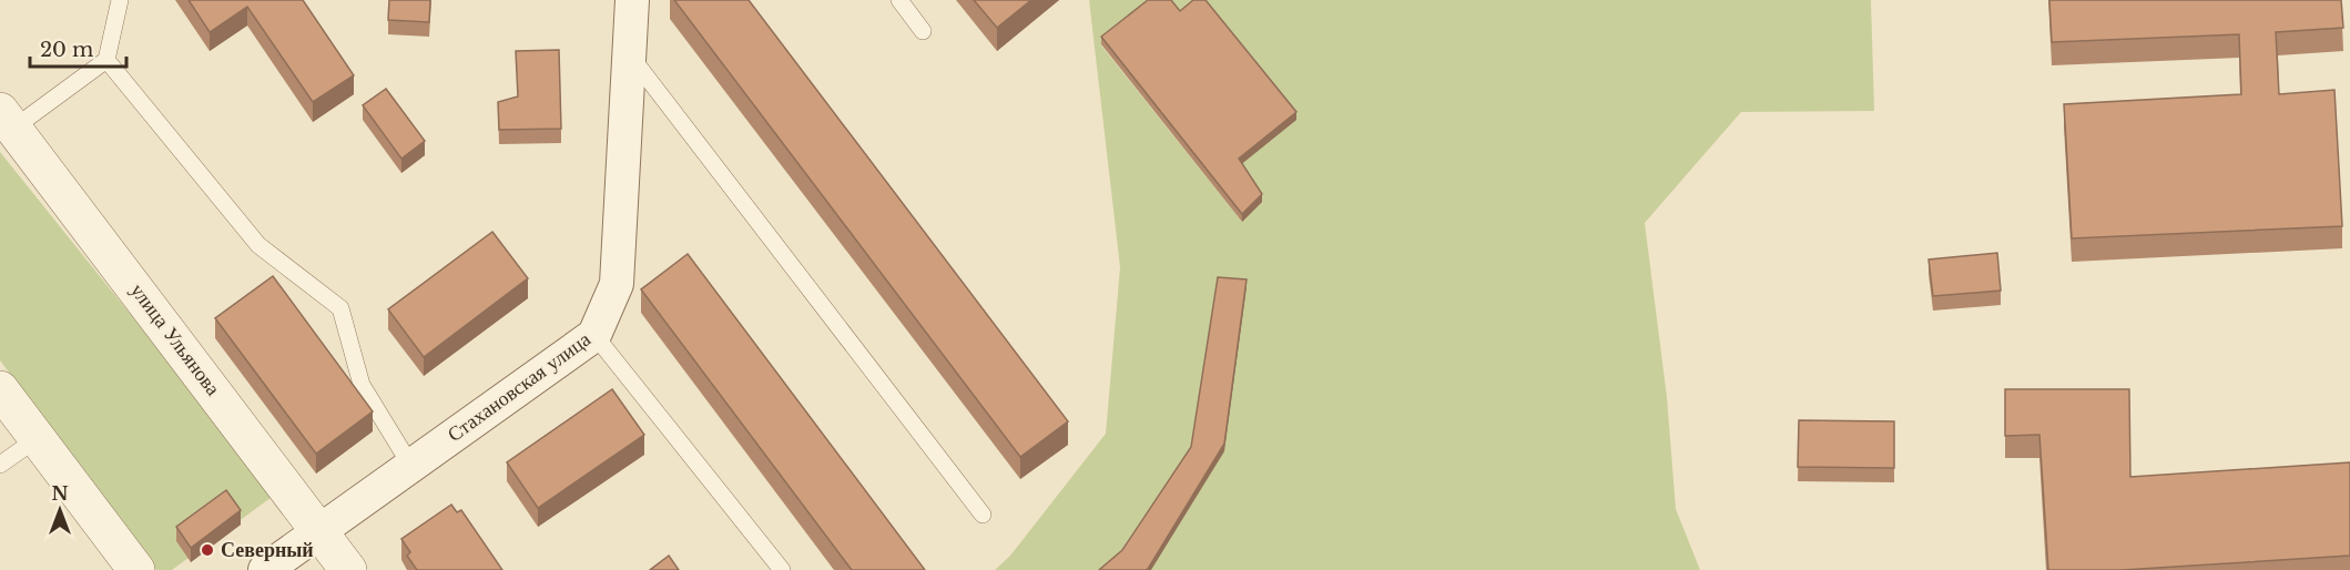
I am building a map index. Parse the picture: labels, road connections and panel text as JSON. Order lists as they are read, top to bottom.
{
  "streets": {
    "street": ["улица Ульянова", "Стахановская улица"]
  },
  "crossings": [
    ["улица Ульянова", "Стахановская улица"]
  ],
  "places": ["Северный"],
  "scale_bar": "20 m",
  "north": "top"
}
